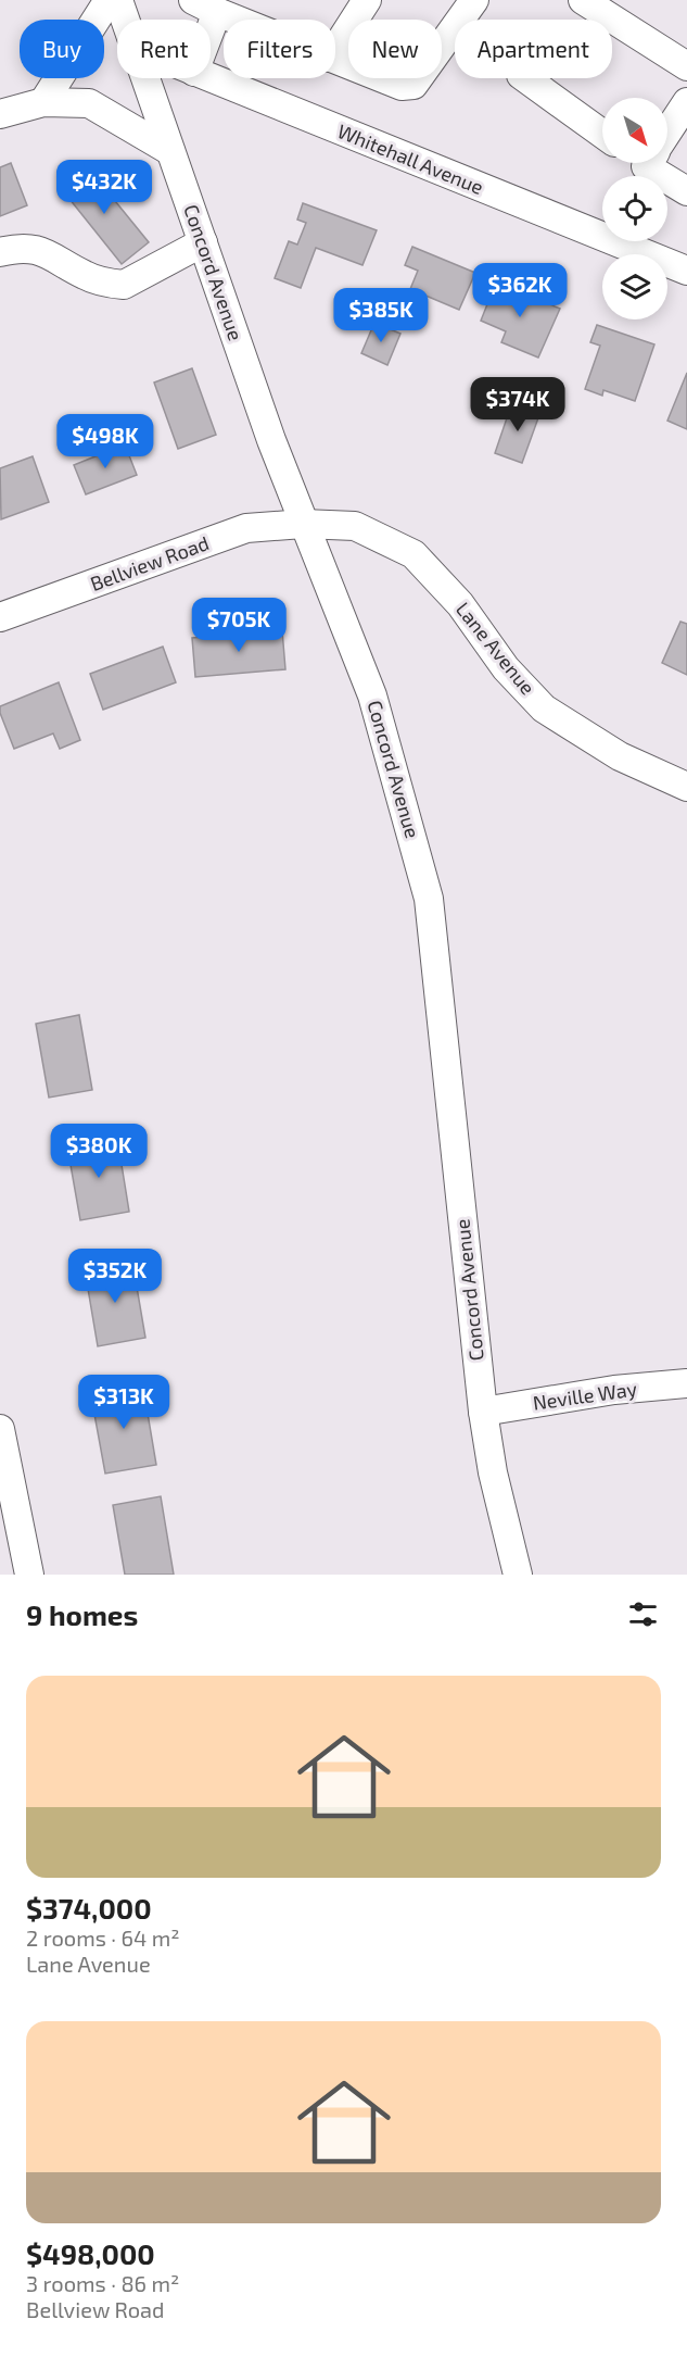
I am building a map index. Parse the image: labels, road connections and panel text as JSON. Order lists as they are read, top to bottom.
{
  "streets": {
    "street": [
      "Whitehall Avenue",
      "Concord Avenue",
      "Bellview Road",
      "Lane Avenue",
      "Neville Way"
    ]
  },
  "crossings": [
    ["Concord Avenue", "Bellview Road"],
    ["Concord Avenue", "Lane Avenue"],
    ["Concord Avenue", "Neville Way"],
    ["Bellview Road", "Lane Avenue"]
  ],
  "north": "bottom right",
  "page": {
    "chip": [
      "Buy",
      "Rent",
      "Filters",
      "New",
      "Apartment"
    ],
    "price": [
      "$432K",
      "$362K",
      "$385K",
      "$374K",
      "$498K",
      "$705K",
      "$380K",
      "$352K",
      "$313K"
    ],
    "heading": "9 homes",
    "list": [
      {
        "name": "$374,000",
        "note": "2 rooms · 64 m² · Lane Avenue"
      },
      {
        "name": "$498,000",
        "note": "3 rooms · 86 m² · Bellview Road"
      }
    ]
  }
}
